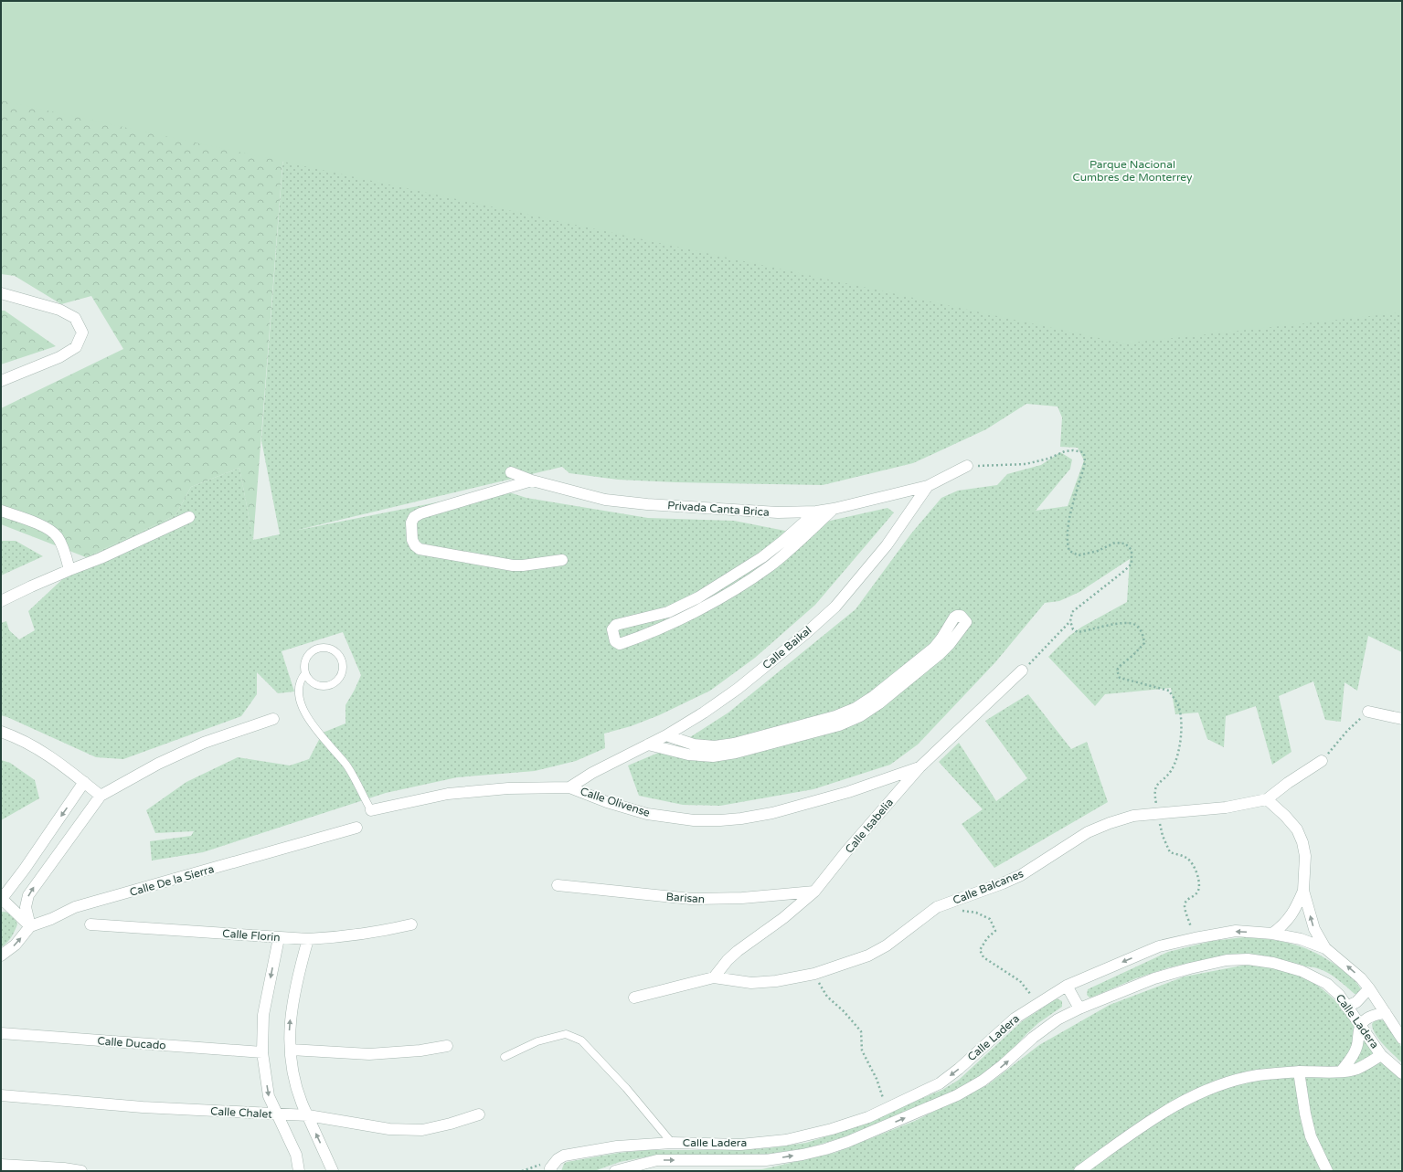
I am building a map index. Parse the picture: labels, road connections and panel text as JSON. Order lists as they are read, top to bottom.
{
  "streets": {
    "street": [
      "Privada Canta Brica",
      "Calle Baikal",
      "Calle Olivense",
      "Calle Isabelia",
      "Calle De la Sierra",
      "Calle Balcanes",
      "Barisan",
      "Calle Florin",
      "Calle Ladera",
      "Calle Ducado",
      "Calle Chalet"
    ]
  },
  "crossings": [
    ["Privada Canta Brica", "Calle Baikal"],
    ["Calle Baikal", "Calle Olivense"],
    ["Calle Olivense", "Calle Isabelia"],
    ["Calle Isabelia", "Calle Balcanes"],
    ["Calle Isabelia", "Barisan"]
  ],
  "parks": ["Parque Nacional Cumbres de Monterrey"]
}
